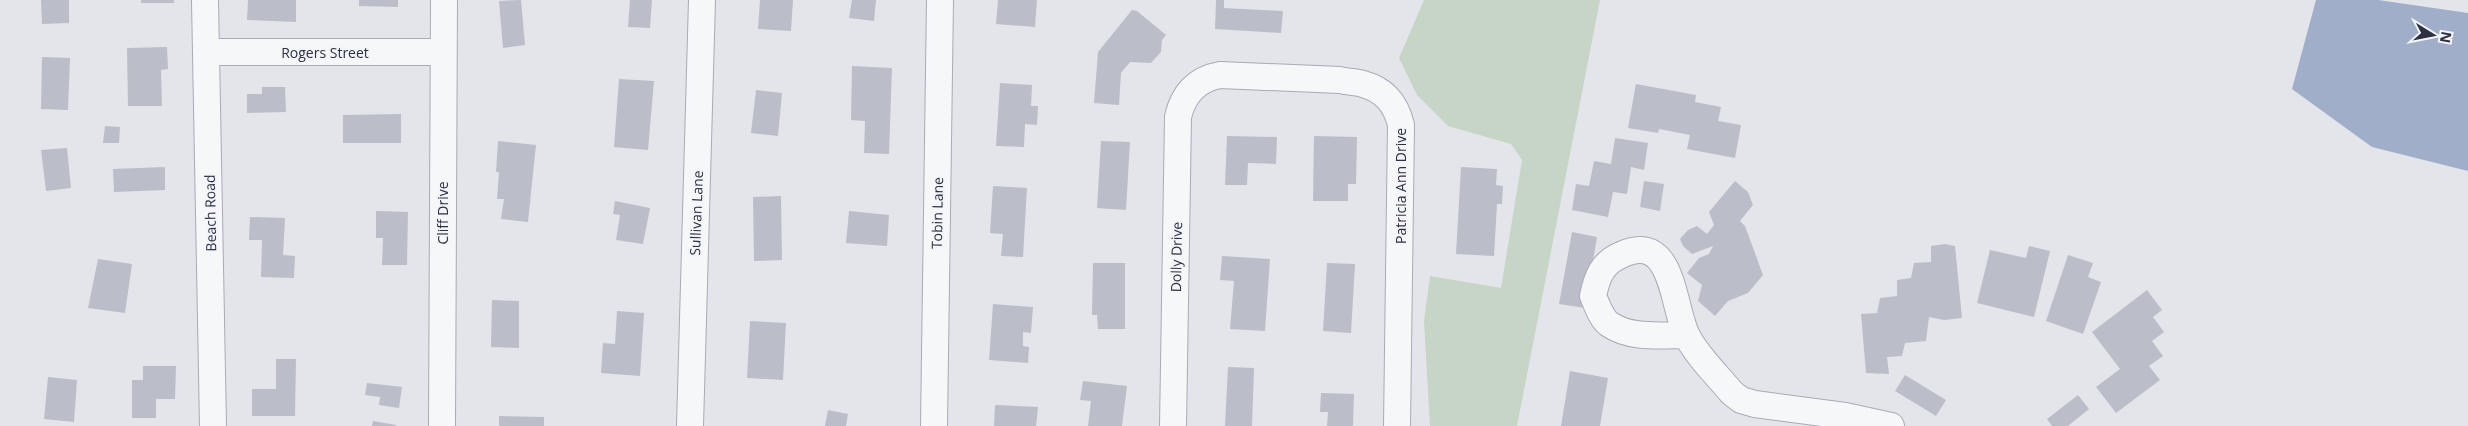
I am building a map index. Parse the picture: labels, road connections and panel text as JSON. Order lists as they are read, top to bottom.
{
  "streets": {
    "street": [
      "Rogers Street",
      "Patricia Ann Drive",
      "Beach Road",
      "Cliff Drive",
      "Sullivan Lane",
      "Tobin Lane",
      "Dolly Drive"
    ]
  },
  "crossings": [
    ["Rogers Street", "Beach Road"],
    ["Rogers Street", "Cliff Drive"],
    ["Patricia Ann Drive", "Dolly Drive"]
  ],
  "north": "right"
}
